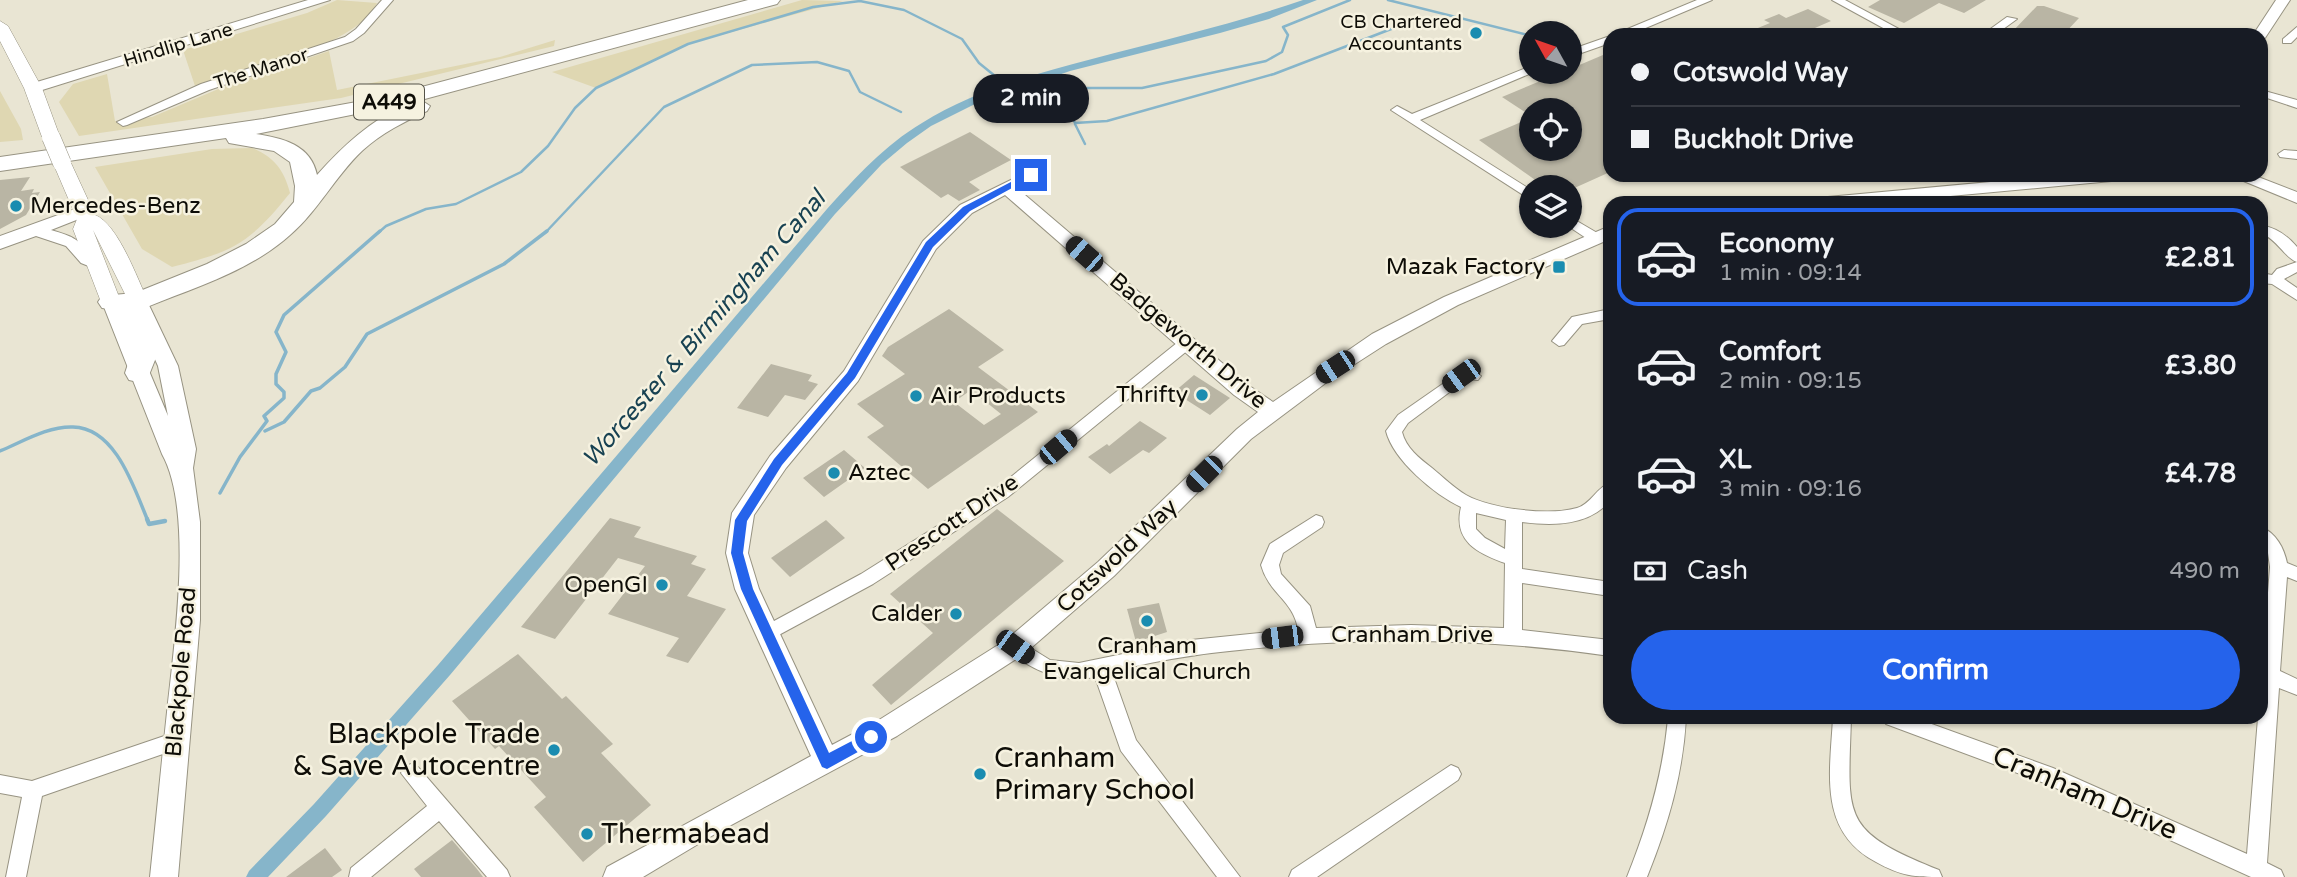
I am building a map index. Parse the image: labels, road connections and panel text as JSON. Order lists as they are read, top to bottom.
{
  "streets": {
    "highway": ["A449"],
    "main road": [
      "Hindlip Lane",
      "Badgeworth Drive",
      "Cotswold Way",
      "Blackpole Road"
    ],
    "street": ["The Manor", "Prescott Drive", "Cranham Drive"]
  },
  "crossings": [
    ["Badgeworth Drive", "Prescott Drive"],
    ["Badgeworth Drive", "Cotswold Way"],
    ["Cotswold Way", "Cranham Drive"]
  ],
  "water": ["Worcester & Birmingham Canal"],
  "places": {
    "other": [
      "CB Chartered Accountants",
      "Mercedes-Benz",
      "Thrifty",
      "Air Products",
      "Aztec",
      "OpenGI",
      "Calder",
      "Cranham Evangelical Church",
      "Blackpole Trade & Save Autocentre",
      "Cranham Primary School",
      "Thermabead"
    ],
    "transit": ["Mazak Factory"]
  },
  "north": "top left",
  "page": {
    "banner": ["Cotswold Way", "Buckholt Drive"],
    "bubble": "2 min",
    "list": [
      {
        "name": "Economy",
        "note": "1 min · 09:14",
        "value": "£2.81"
      },
      {
        "name": "Comfort",
        "note": "2 min · 09:15",
        "value": "£3.80"
      },
      {
        "name": "XL",
        "note": "3 min · 09:16",
        "value": "£4.78"
      }
    ],
    "pay": ["Cash", "490 m"],
    "buttons": "Confirm"
  }
}
